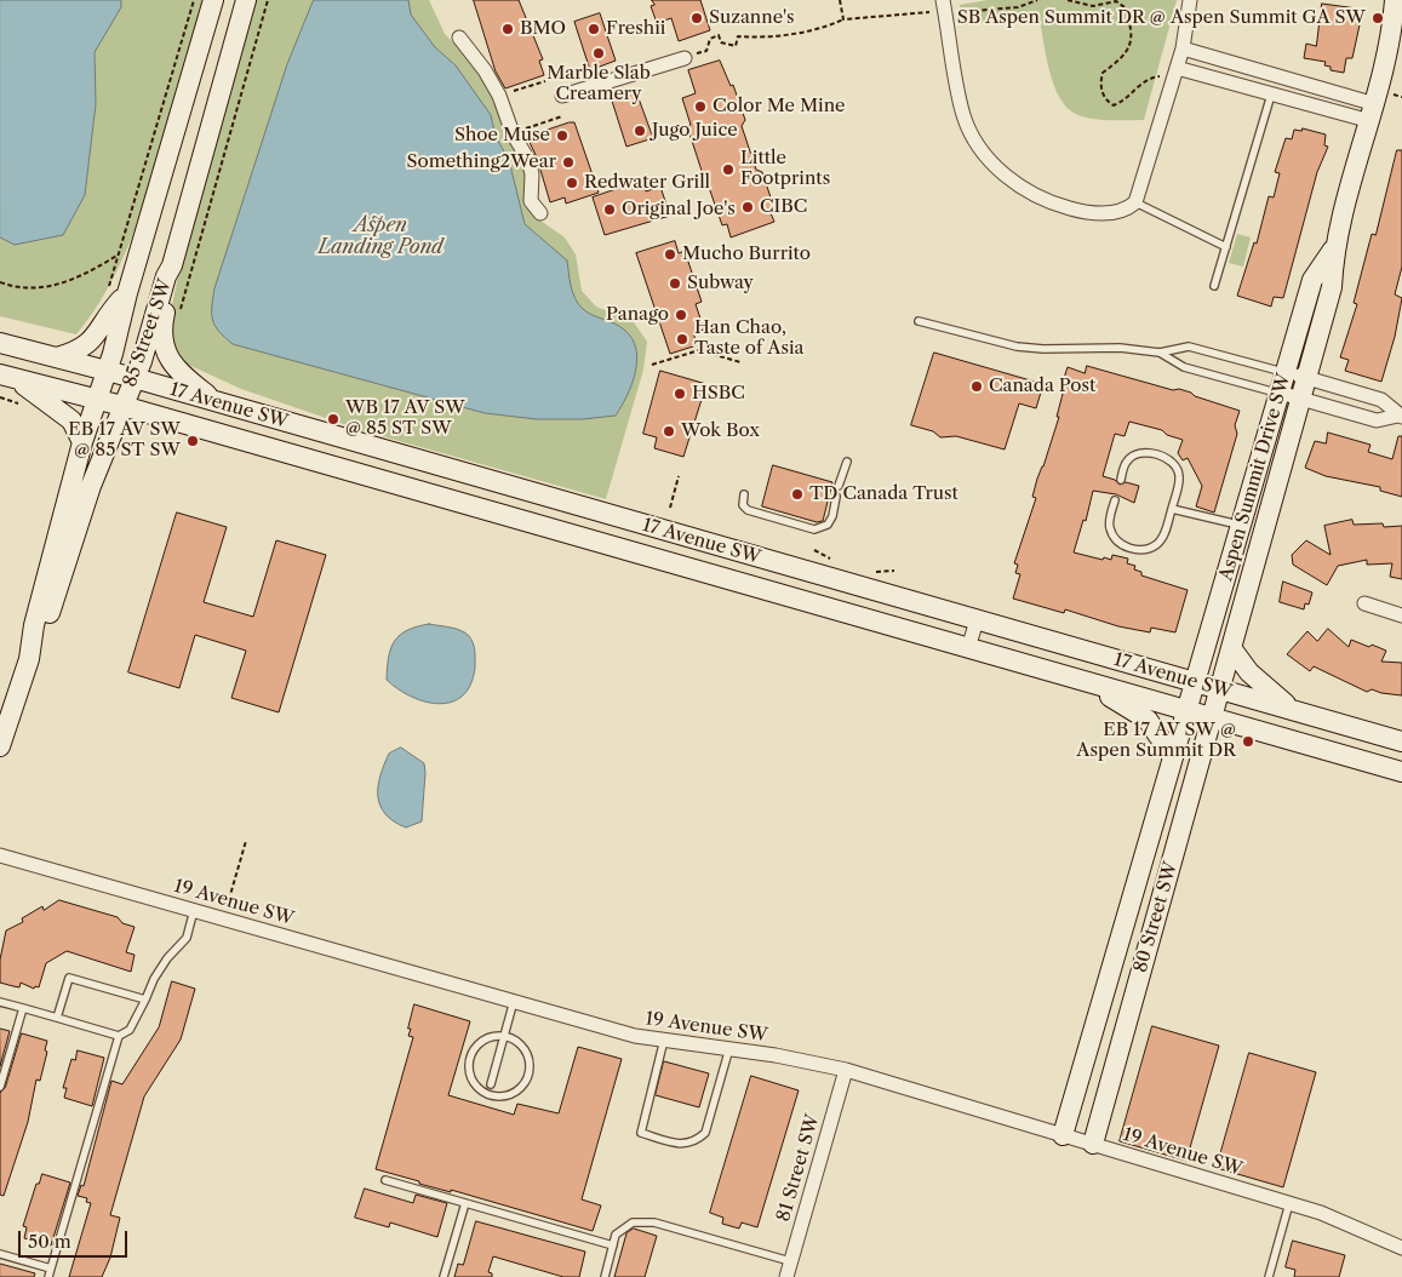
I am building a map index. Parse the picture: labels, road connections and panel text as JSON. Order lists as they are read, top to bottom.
{
  "streets": {
    "main road": [
      "85 Street SW",
      "17 Avenue SW",
      "Aspen Summit Drive SW",
      "80 Street SW"
    ],
    "street": ["19 Avenue SW", "81 Street SW"]
  },
  "crossings": [
    ["85 Street SW", "17 Avenue SW"],
    ["17 Avenue SW", "Aspen Summit Drive SW"],
    ["17 Avenue SW", "80 Street SW"],
    ["Aspen Summit Drive SW", "80 Street SW"],
    ["19 Avenue SW", "80 Street SW"],
    ["19 Avenue SW", "81 Street SW"]
  ],
  "water": ["Aspen Landing Pond"],
  "places": [
    "Suzanne's",
    "SB Aspen Summit DR @ Aspen Summit GA SW",
    "BMO",
    "Freshii",
    "Marble Slab Creamery",
    "Color Me Mine",
    "Jugo Juice",
    "Shoe Muse",
    "Something2Wear",
    "Little Footprints",
    "Redwater Grill",
    "CIBC",
    "Original Joe's",
    "Mucho Burrito",
    "Subway",
    "Panago",
    "Han Chao, Taste of Asia",
    "Canada Post",
    "HSBC",
    "WB 17 AV SW @ 85 ST SW",
    "Wok Box",
    "EB 17 AV SW @ 85 ST SW",
    "TD Canada Trust",
    "EB 17 AV SW @ Aspen Summit DR"
  ],
  "scale_bar": "50 m"
}
